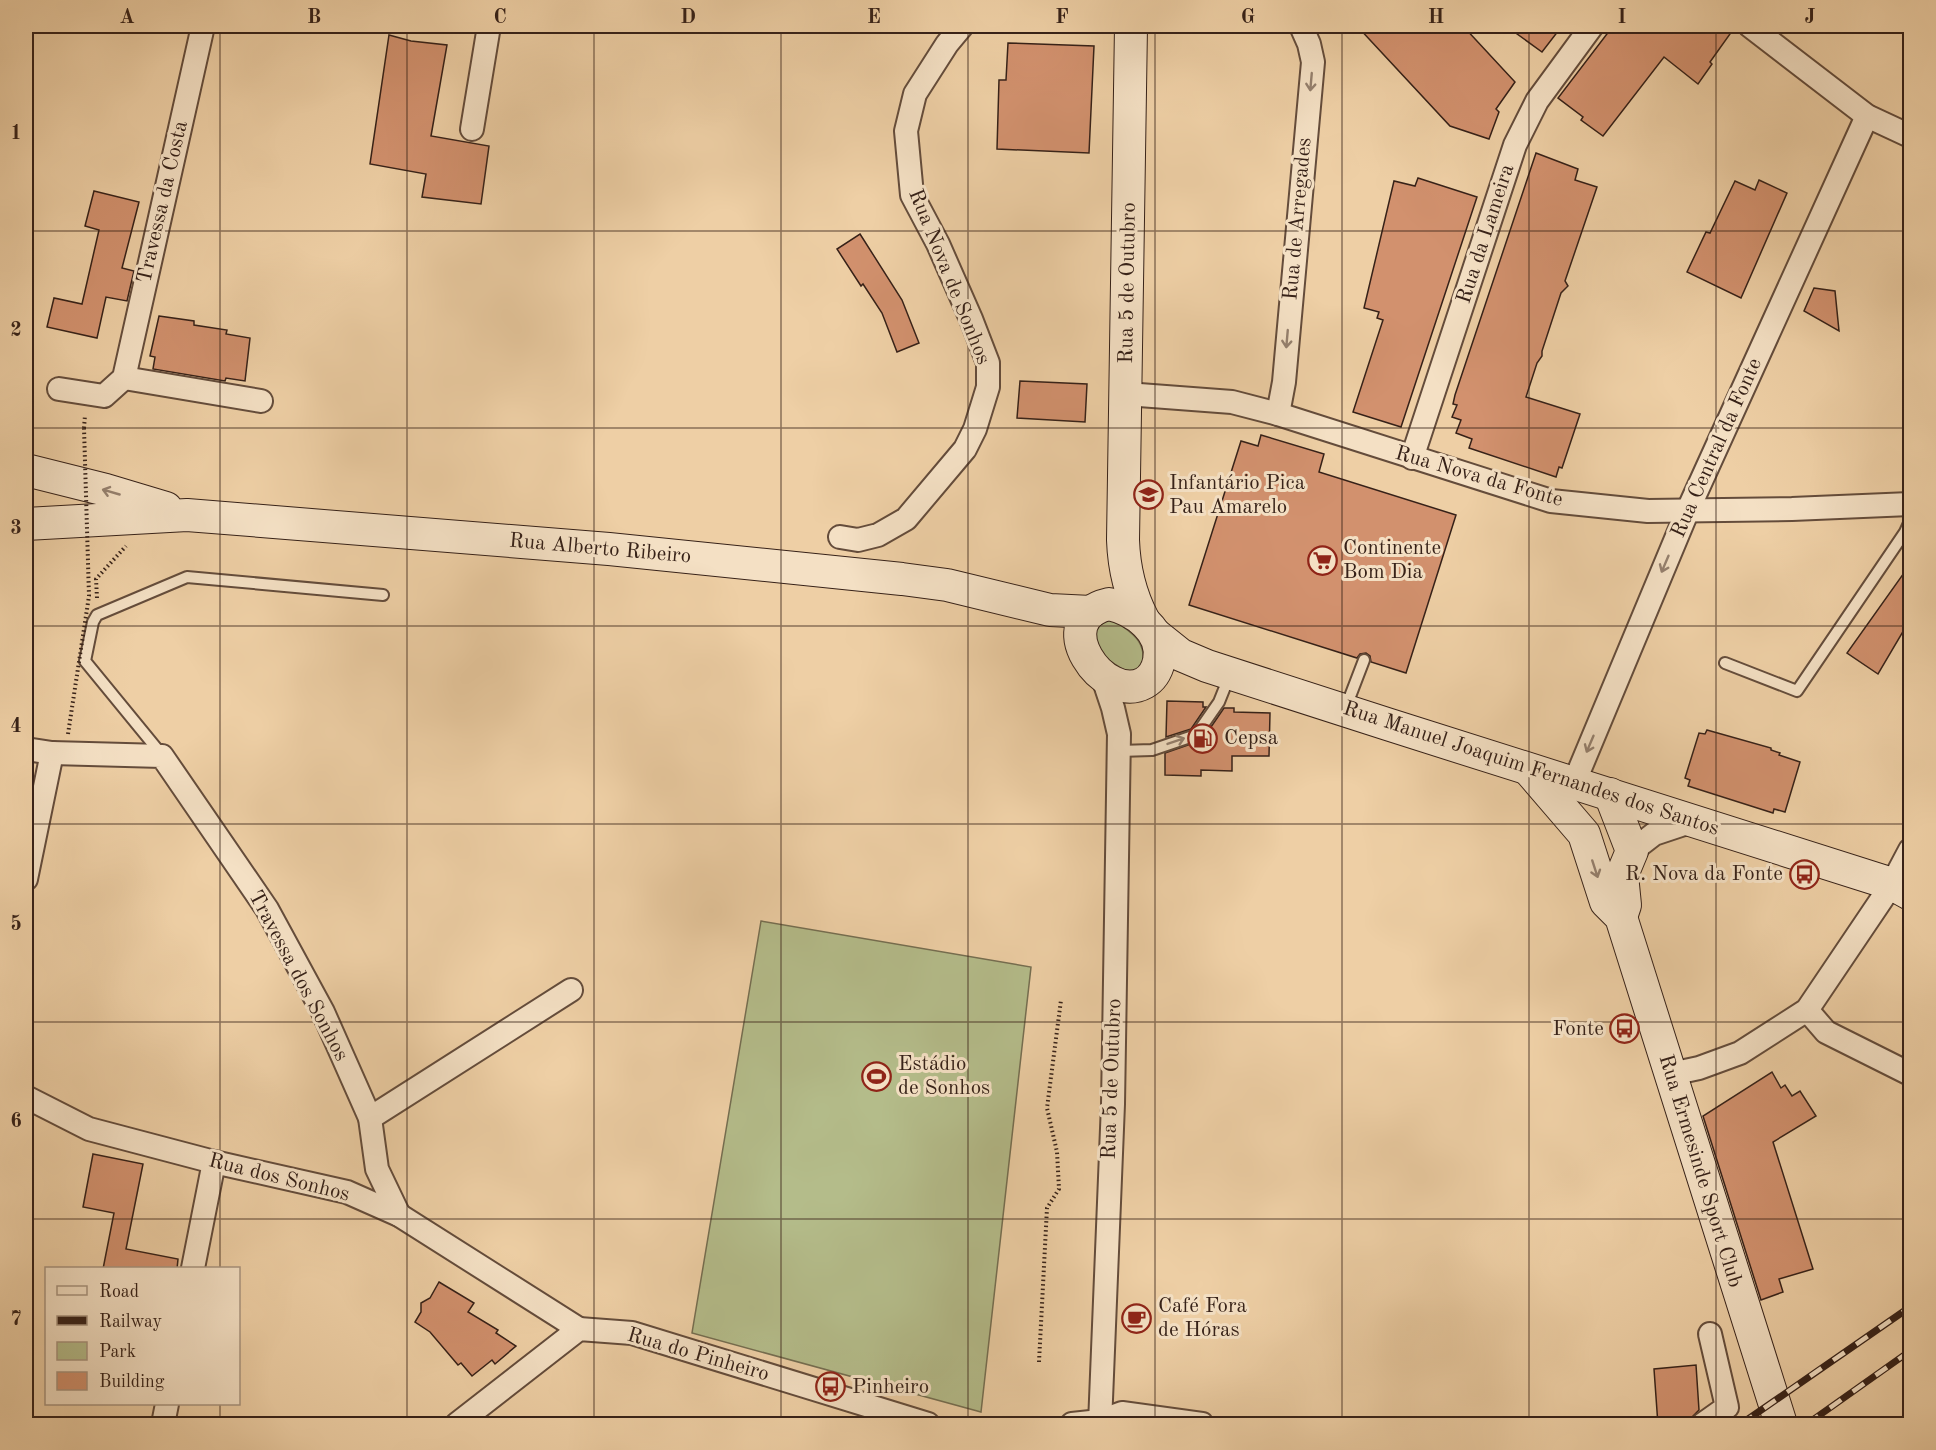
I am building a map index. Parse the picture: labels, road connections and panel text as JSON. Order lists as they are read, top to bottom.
{
  "streets": {
    "main road": [
      "Rua 5 de Outubro",
      "Rua Alberto Ribeiro",
      "Rua Manuel Joaquim Fernandes dos Santos",
      "Rua Ermesinde Sport Club"
    ],
    "street": [
      "Travessa da Costa",
      "Rua de Arregades",
      "Rua da Lameira",
      "Rua Nova de Sonhos",
      "Rua Central da Fonte",
      "Rua Nova da Fonte",
      "Travessa dos Sonhos",
      "Rua dos Sonhos",
      "Rua do Pinheiro"
    ]
  },
  "crossings": [
    ["Rua de Arregades", "Rua Nova da Fonte"],
    ["Rua da Lameira", "Rua Nova da Fonte"],
    ["Rua 5 de Outubro", "Rua Nova da Fonte"],
    ["Rua 5 de Outubro", "Rua Alberto Ribeiro"],
    ["Rua 5 de Outubro", "Rua Manuel Joaquim Fernandes dos Santos"],
    ["Rua Central da Fonte", "Rua Nova da Fonte"],
    ["Rua Central da Fonte", "Rua Manuel Joaquim Fernandes dos Santos"],
    ["Rua Alberto Ribeiro", "Rua Manuel Joaquim Fernandes dos Santos"],
    ["Rua Manuel Joaquim Fernandes dos Santos", "Rua Ermesinde Sport Club"],
    ["Travessa dos Sonhos", "Rua dos Sonhos"],
    ["Rua dos Sonhos", "Rua do Pinheiro"]
  ],
  "one_way": ["Rua de Arregades", "Rua Central da Fonte"],
  "places": {
    "school or university": ["Infantário Pica Pau Amarelo"],
    "supermarket": ["Continente Bom Dia"],
    "fuel station": ["Cepsa"],
    "bus stop": ["R. Nova da Fonte", "Fonte", "Pinheiro"],
    "sports": ["Estádio de Sonhos"],
    "cafe": ["Café Fora de Hóras"]
  },
  "legend": [
    "Road",
    "Railway",
    "Park",
    "Building"
  ],
  "grid": {
    "columns": [
      "A",
      "B",
      "C",
      "D",
      "E",
      "F",
      "G",
      "H",
      "I",
      "J"
    ],
    "rows": [
      "1",
      "2",
      "3",
      "4",
      "5",
      "6",
      "7"
    ]
  }
}
